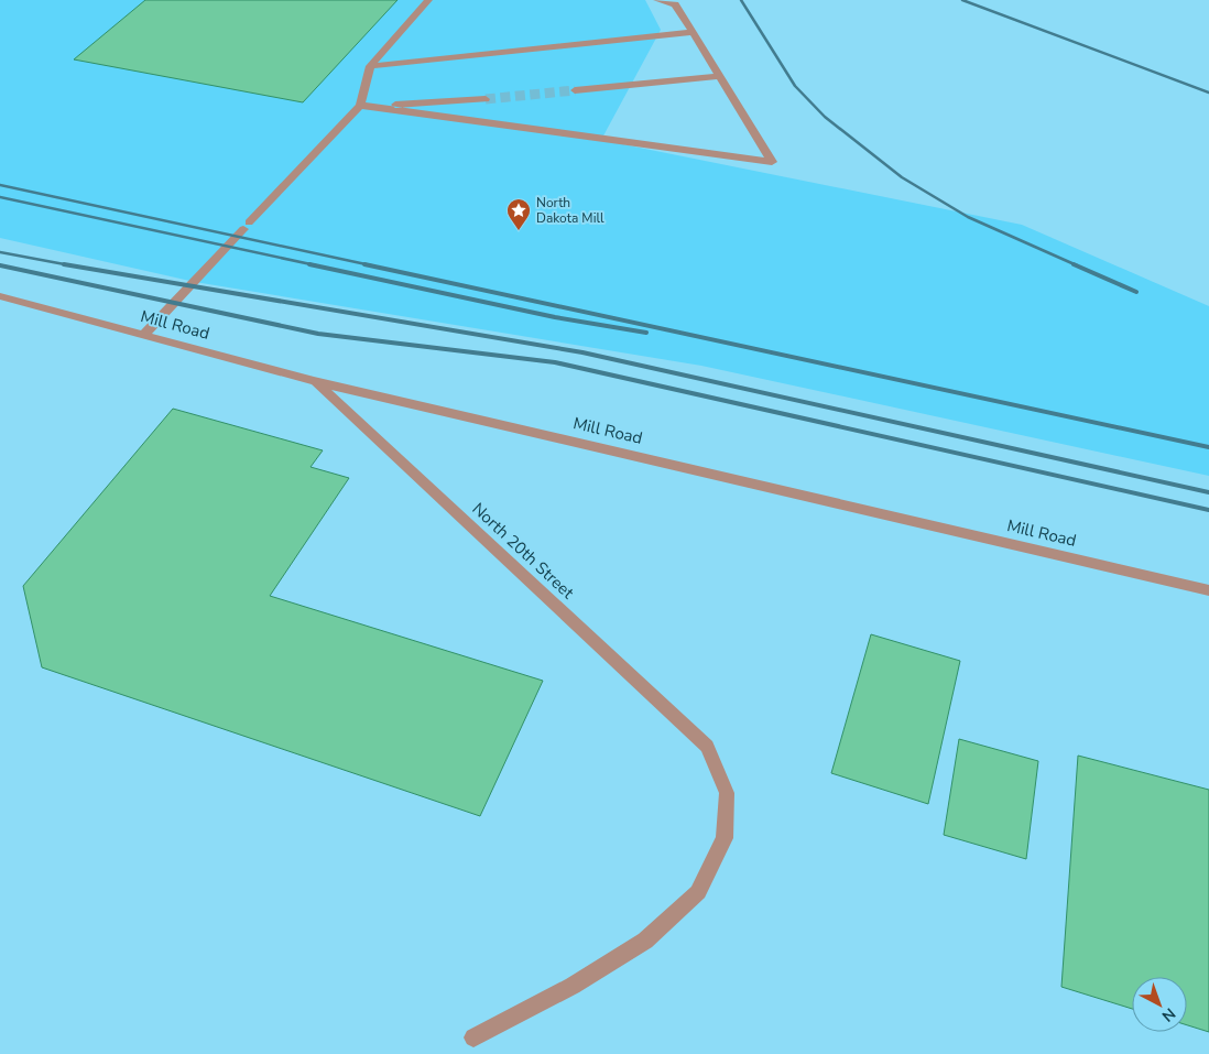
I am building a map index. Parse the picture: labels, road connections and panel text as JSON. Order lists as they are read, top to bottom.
{
  "streets": {
    "street": ["Mill Road", "North 20th Street"]
  },
  "crossings": [
    ["Mill Road", "North 20th Street"]
  ],
  "places": {
    "place": ["North Dakota Mill"]
  },
  "north": "bottom right"
}
